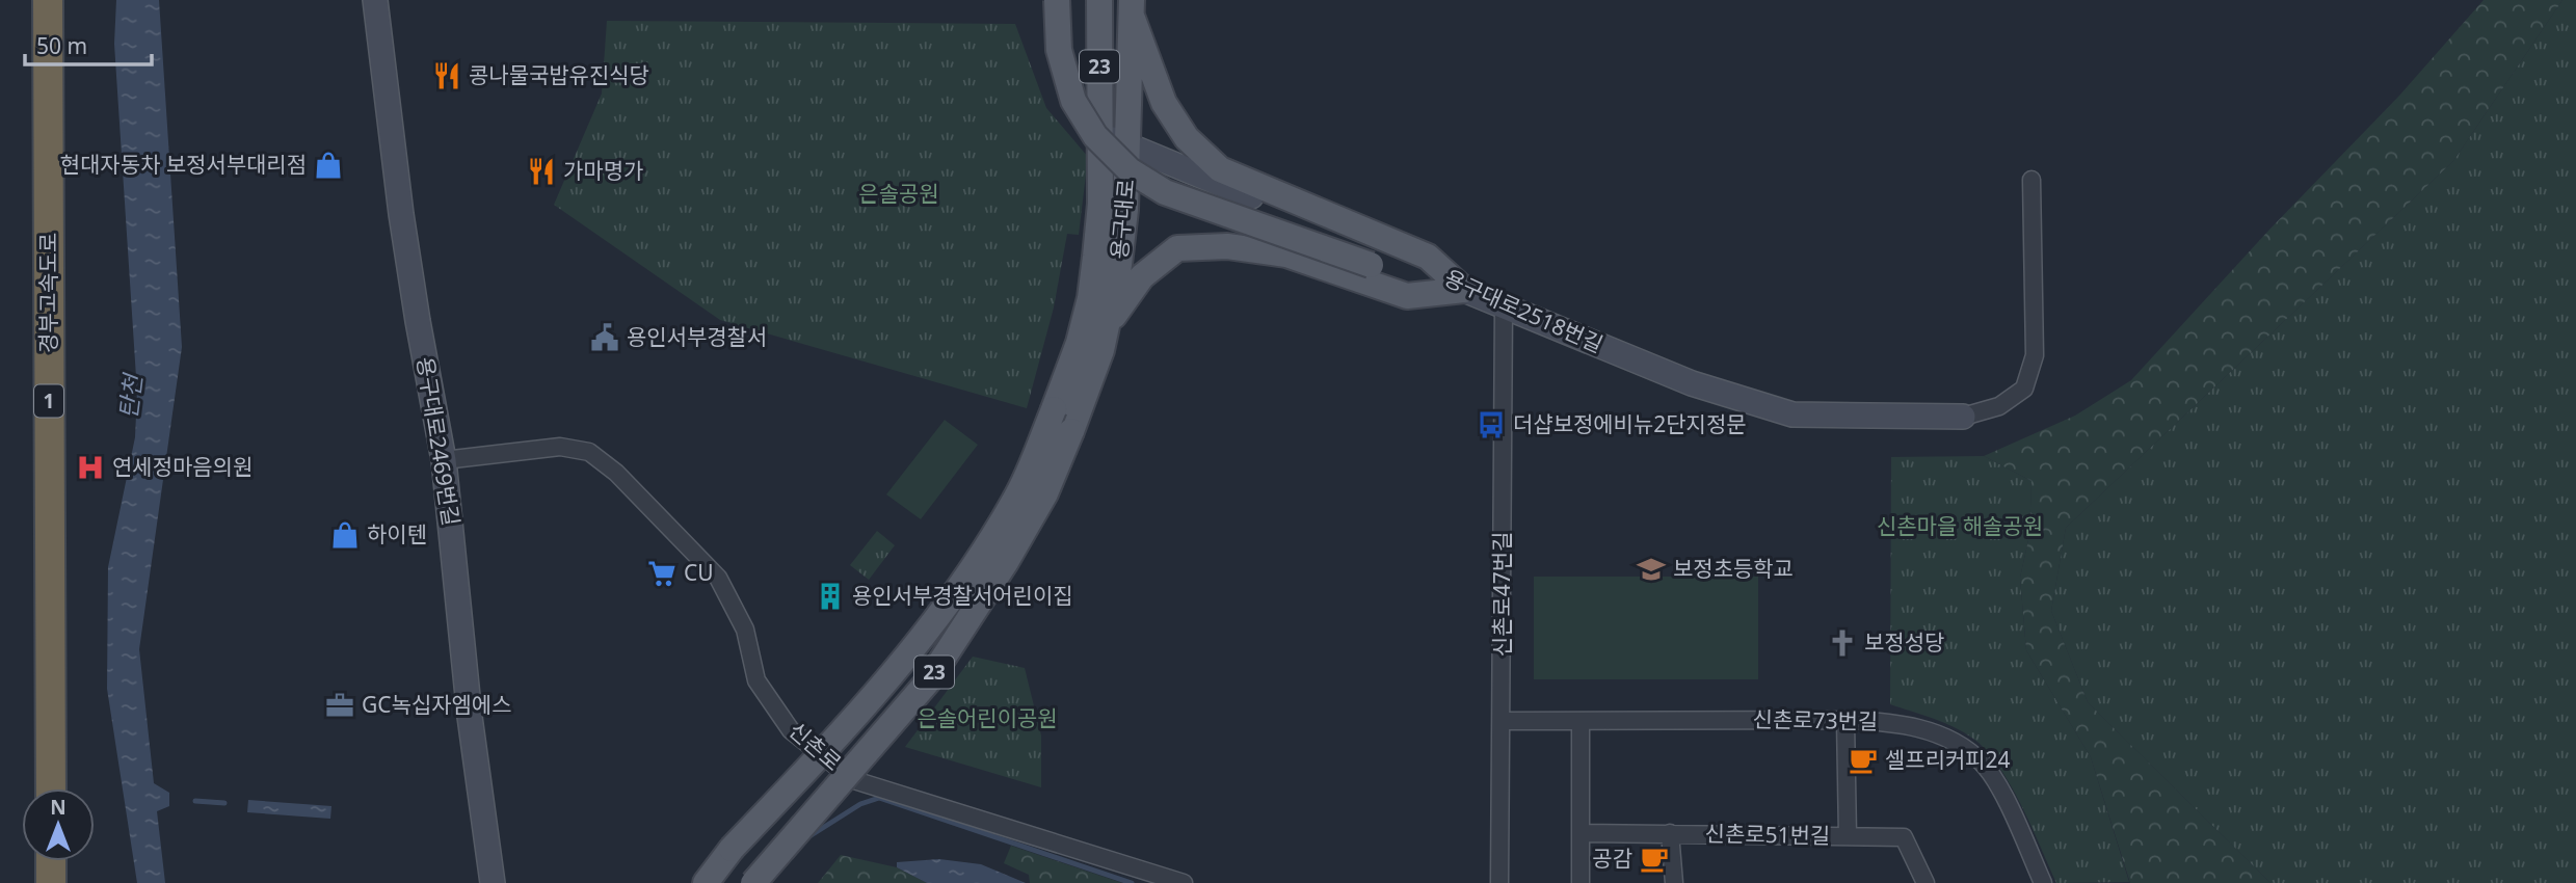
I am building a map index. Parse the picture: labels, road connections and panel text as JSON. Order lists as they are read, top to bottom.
{
  "streets": {
    "highway": ["경부고속도로", "1"],
    "main road": ["23", "용구대로"],
    "street": [
      "용구대로2518번길",
      "용구대로2469번길",
      "신촌로47번길",
      "신촌로73번길",
      "신촌로",
      "신촌로51번길"
    ]
  },
  "crossings": [
    ["용구대로", "용구대로2518번길"],
    ["용구대로2518번길", "신촌로47번길"],
    ["용구대로2469번길", "신촌로"],
    ["신촌로47번길", "신촌로73번길"]
  ],
  "water": ["탄천"],
  "parks": ["은솔공원", "신촌마을 해솔공원", "은솔어린이공원"],
  "places": {
    "restaurant": ["콩나물국밥유진식당", "가마명가"],
    "shop": ["현대자동차 보정서부대리점", "하이텐"],
    "public building": ["용인서부경찰서"],
    "bus stop": ["더샵보정에비뉴2단지정문"],
    "hospital": ["연세정마음의원"],
    "school or university": ["보정초등학교"],
    "supermarket": ["CU"],
    "building": ["용인서부경찰서어린이집"],
    "church": ["보정성당"],
    "office": ["GC녹십자엠에스"],
    "cafe": ["셀프리커피24", "공감"]
  },
  "scale_bar": "50 m",
  "north": "top"
}
